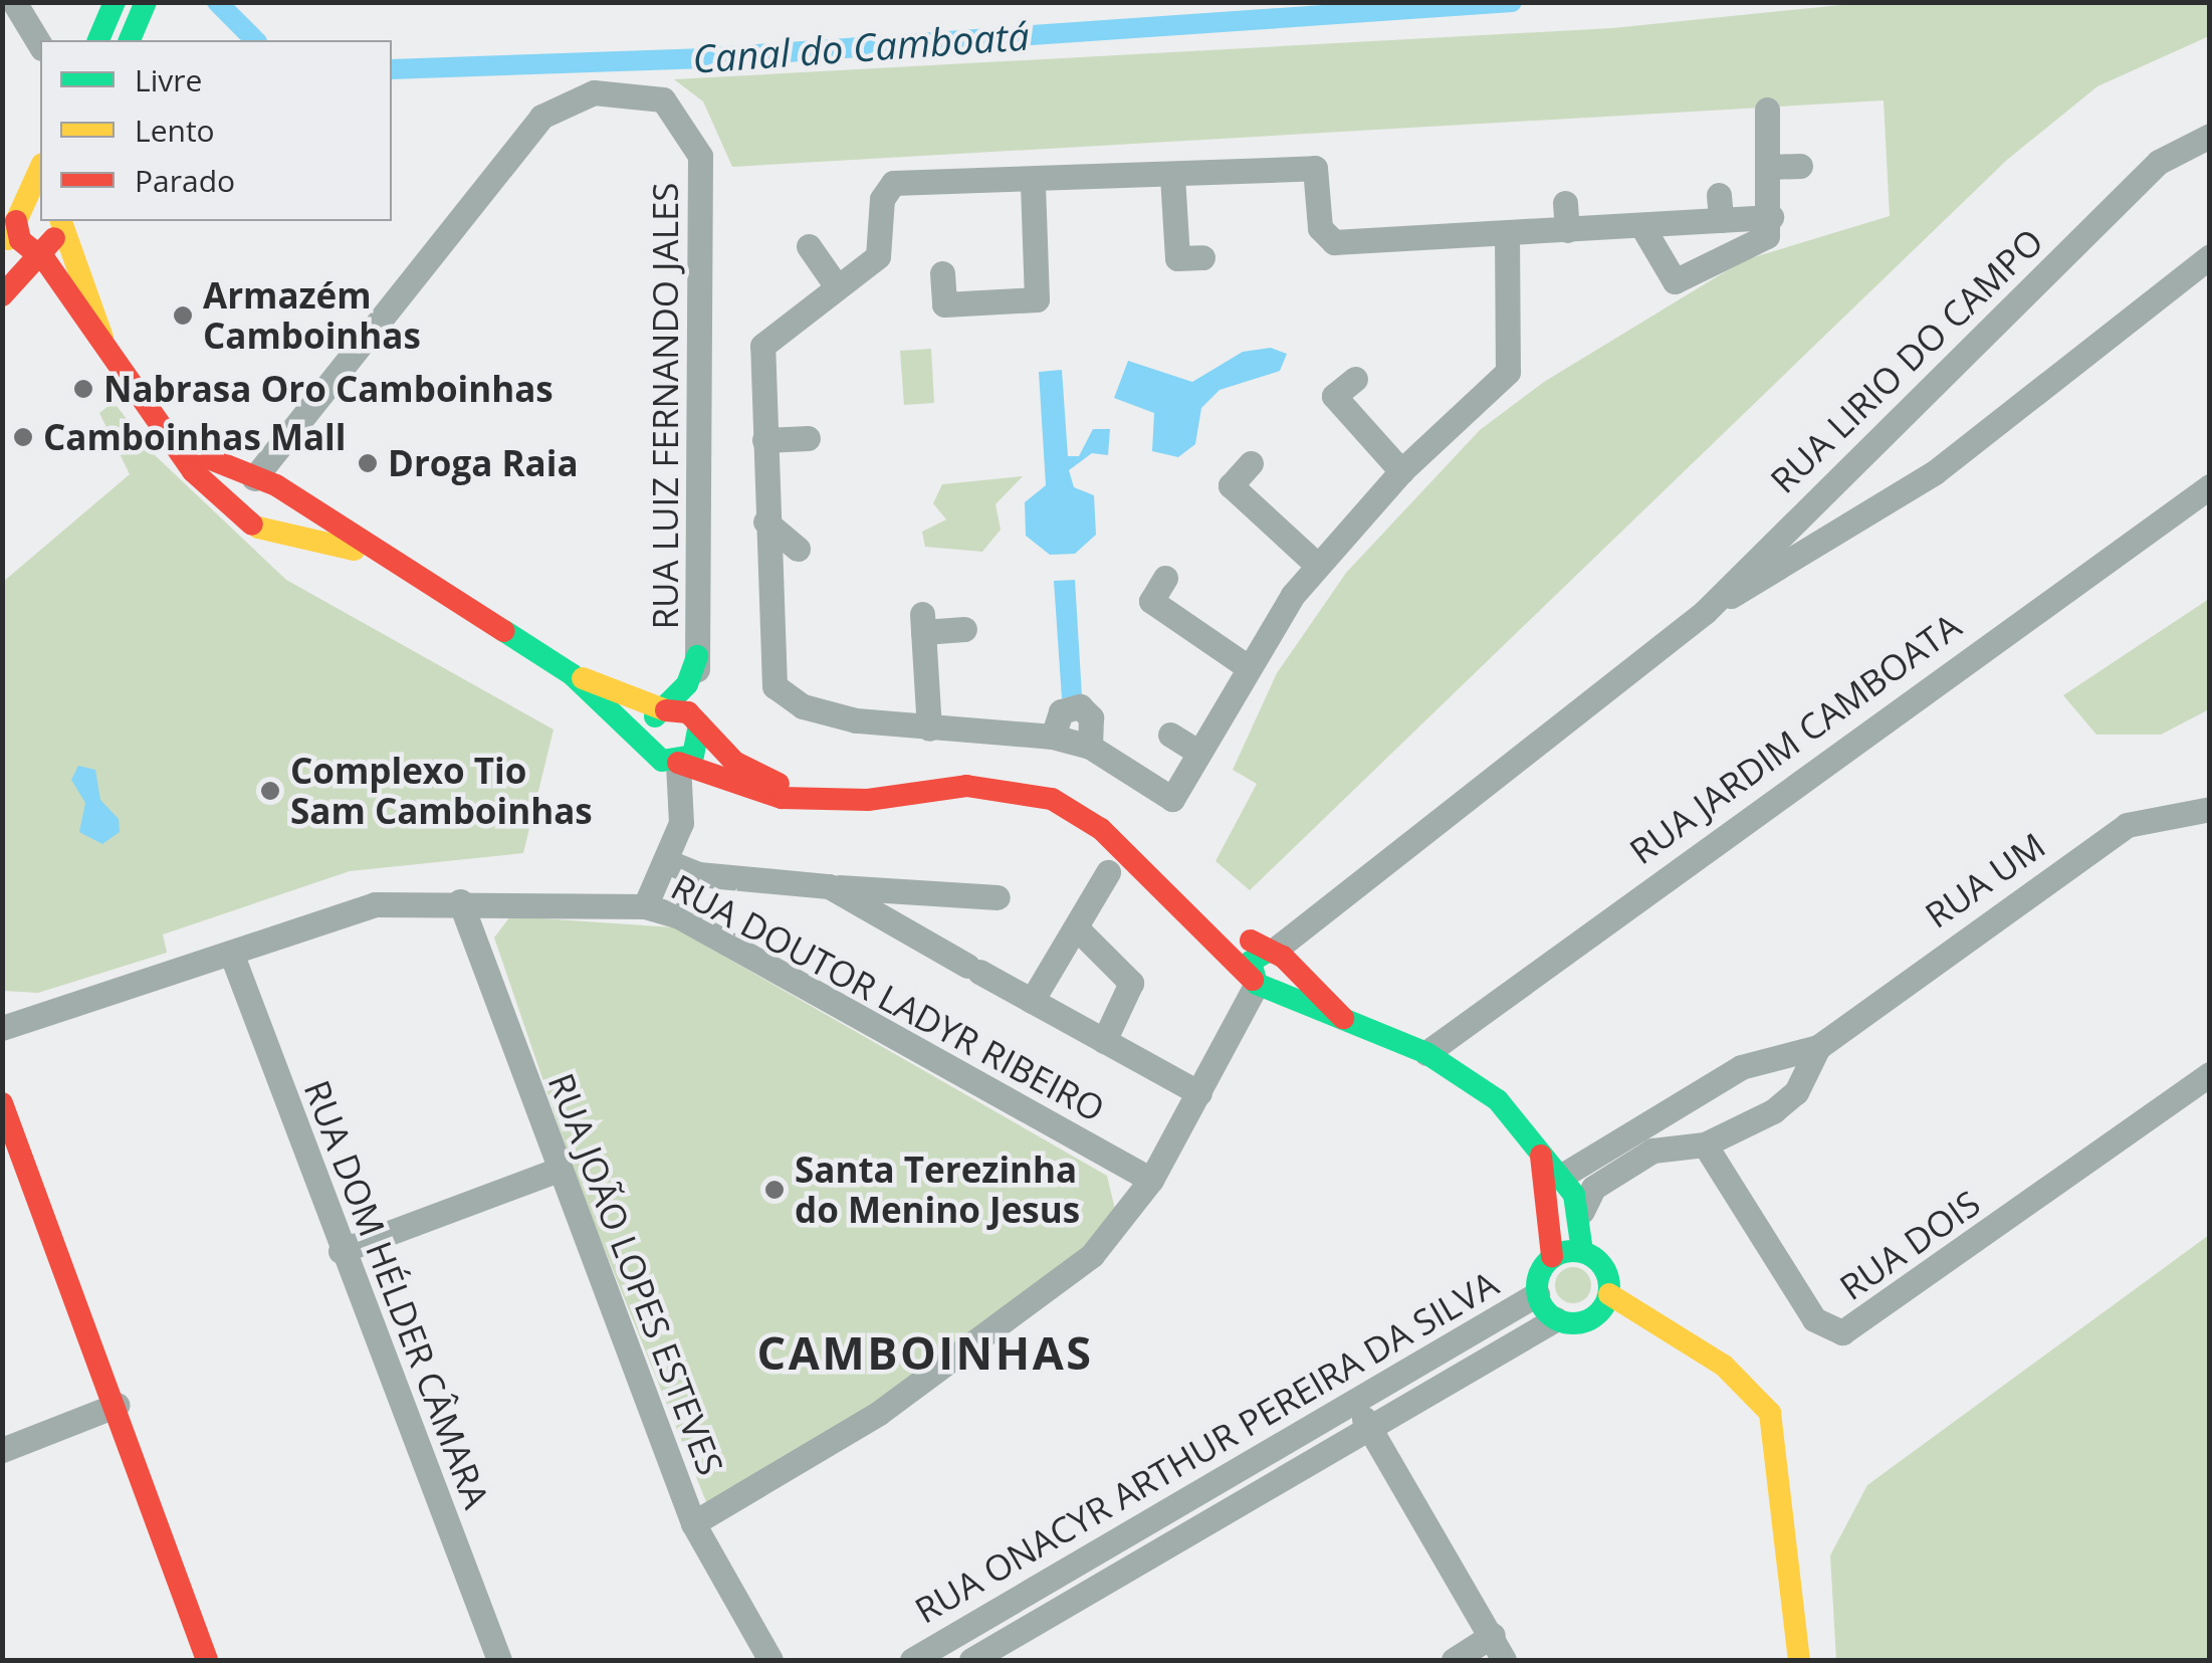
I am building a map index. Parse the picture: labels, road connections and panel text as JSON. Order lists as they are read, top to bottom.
{
  "streets": {
    "street": [
      "RUA LIRIO DO CAMPO",
      "RUA LUIZ FERNANDO JALES",
      "RUA JARDIM CAMBOATA",
      "RUA UM",
      "RUA DOUTOR LADYR RIBEIRO",
      "RUA DOIS",
      "RUA JOÃO LOPES ESTEVES",
      "RUA DOM HÉLDER CÂMARA",
      "RUA ONACYR ARTHUR PEREIRA DA SILVA"
    ]
  },
  "crossings": [
    ["RUA UM", "RUA DOIS"],
    ["RUA DOUTOR LADYR RIBEIRO", "RUA JOÃO LOPES ESTEVES"],
    ["RUA DOUTOR LADYR RIBEIRO", "RUA DOM HÉLDER CÂMARA"]
  ],
  "districts": ["CAMBOINHAS"],
  "water": ["Canal do Camboatá"],
  "places": [
    "Armazém Camboinhas",
    "Nabrasa Oro Camboinhas",
    "Camboinhas Mall",
    "Droga Raia",
    "Complexo Tio Sam Camboinhas",
    "Santa Terezinha do Menino Jesus"
  ],
  "legend": ["Livre", "Lento", "Parado"]
}
